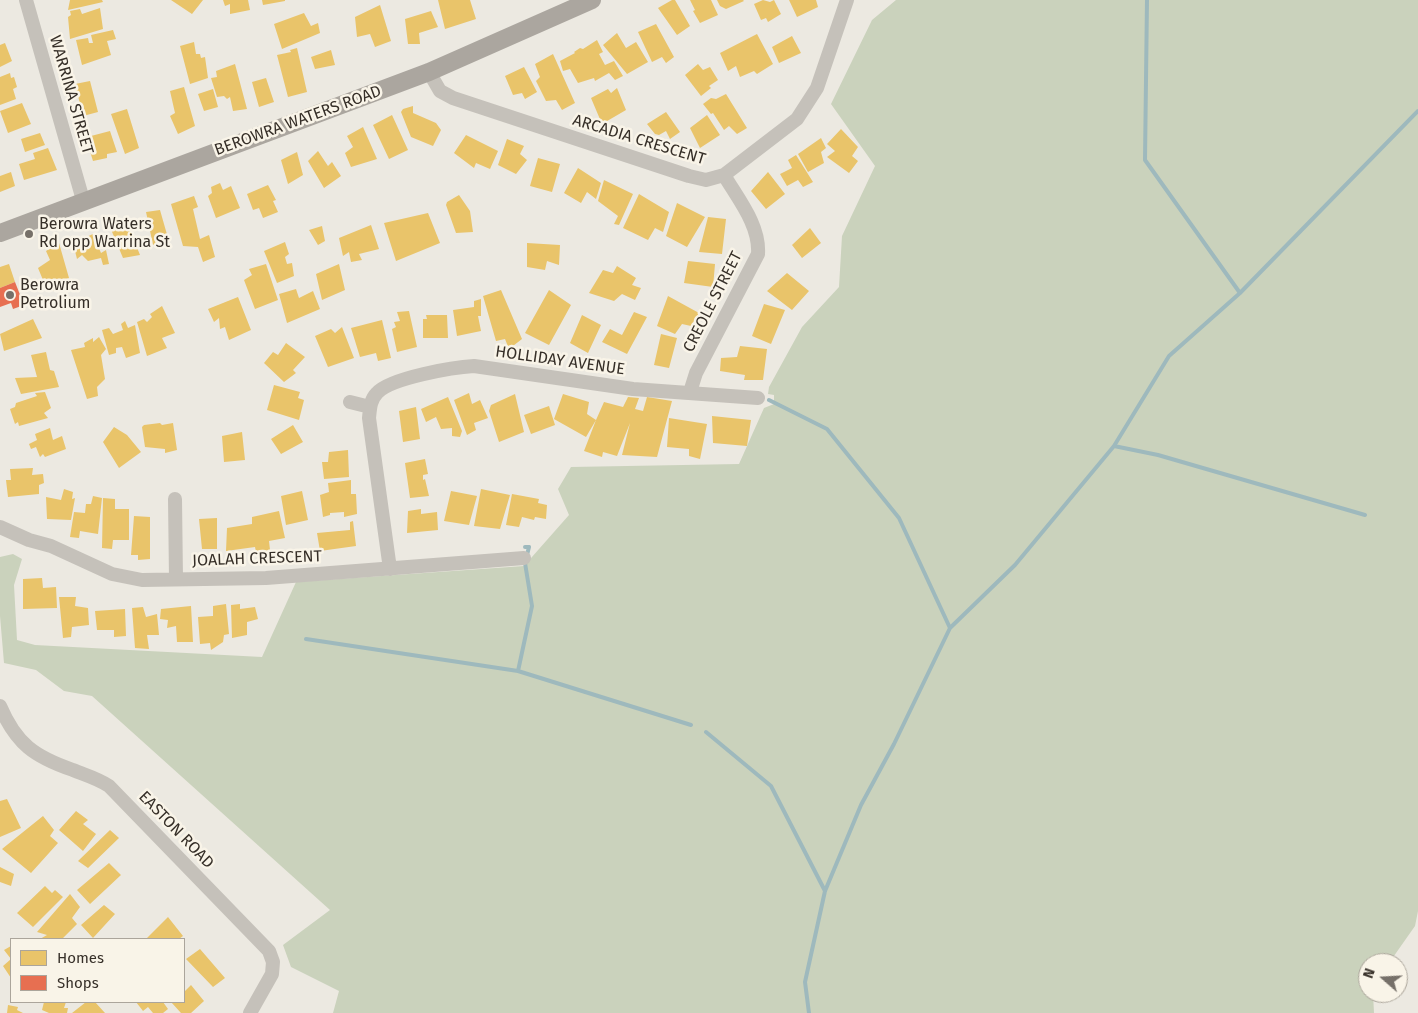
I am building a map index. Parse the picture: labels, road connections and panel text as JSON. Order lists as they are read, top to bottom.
{
  "streets": {
    "main road": ["BEROWRA WATERS ROAD"],
    "street": [
      "WARRINA STREET",
      "ARCADIA CRESCENT",
      "CREOLE STREET",
      "HOLLIDAY AVENUE",
      "JOALAH CRESCENT",
      "EASTON ROAD"
    ]
  },
  "crossings": [
    ["WARRINA STREET", "BEROWRA WATERS ROAD"],
    ["BEROWRA WATERS ROAD", "ARCADIA CRESCENT"],
    ["ARCADIA CRESCENT", "CREOLE STREET"],
    ["CREOLE STREET", "HOLLIDAY AVENUE"]
  ],
  "places": ["Berowra Waters Rd opp Warrina St", "Berowra Petrolium"],
  "legend": ["Homes", "Shops"],
  "north": "left"
}
